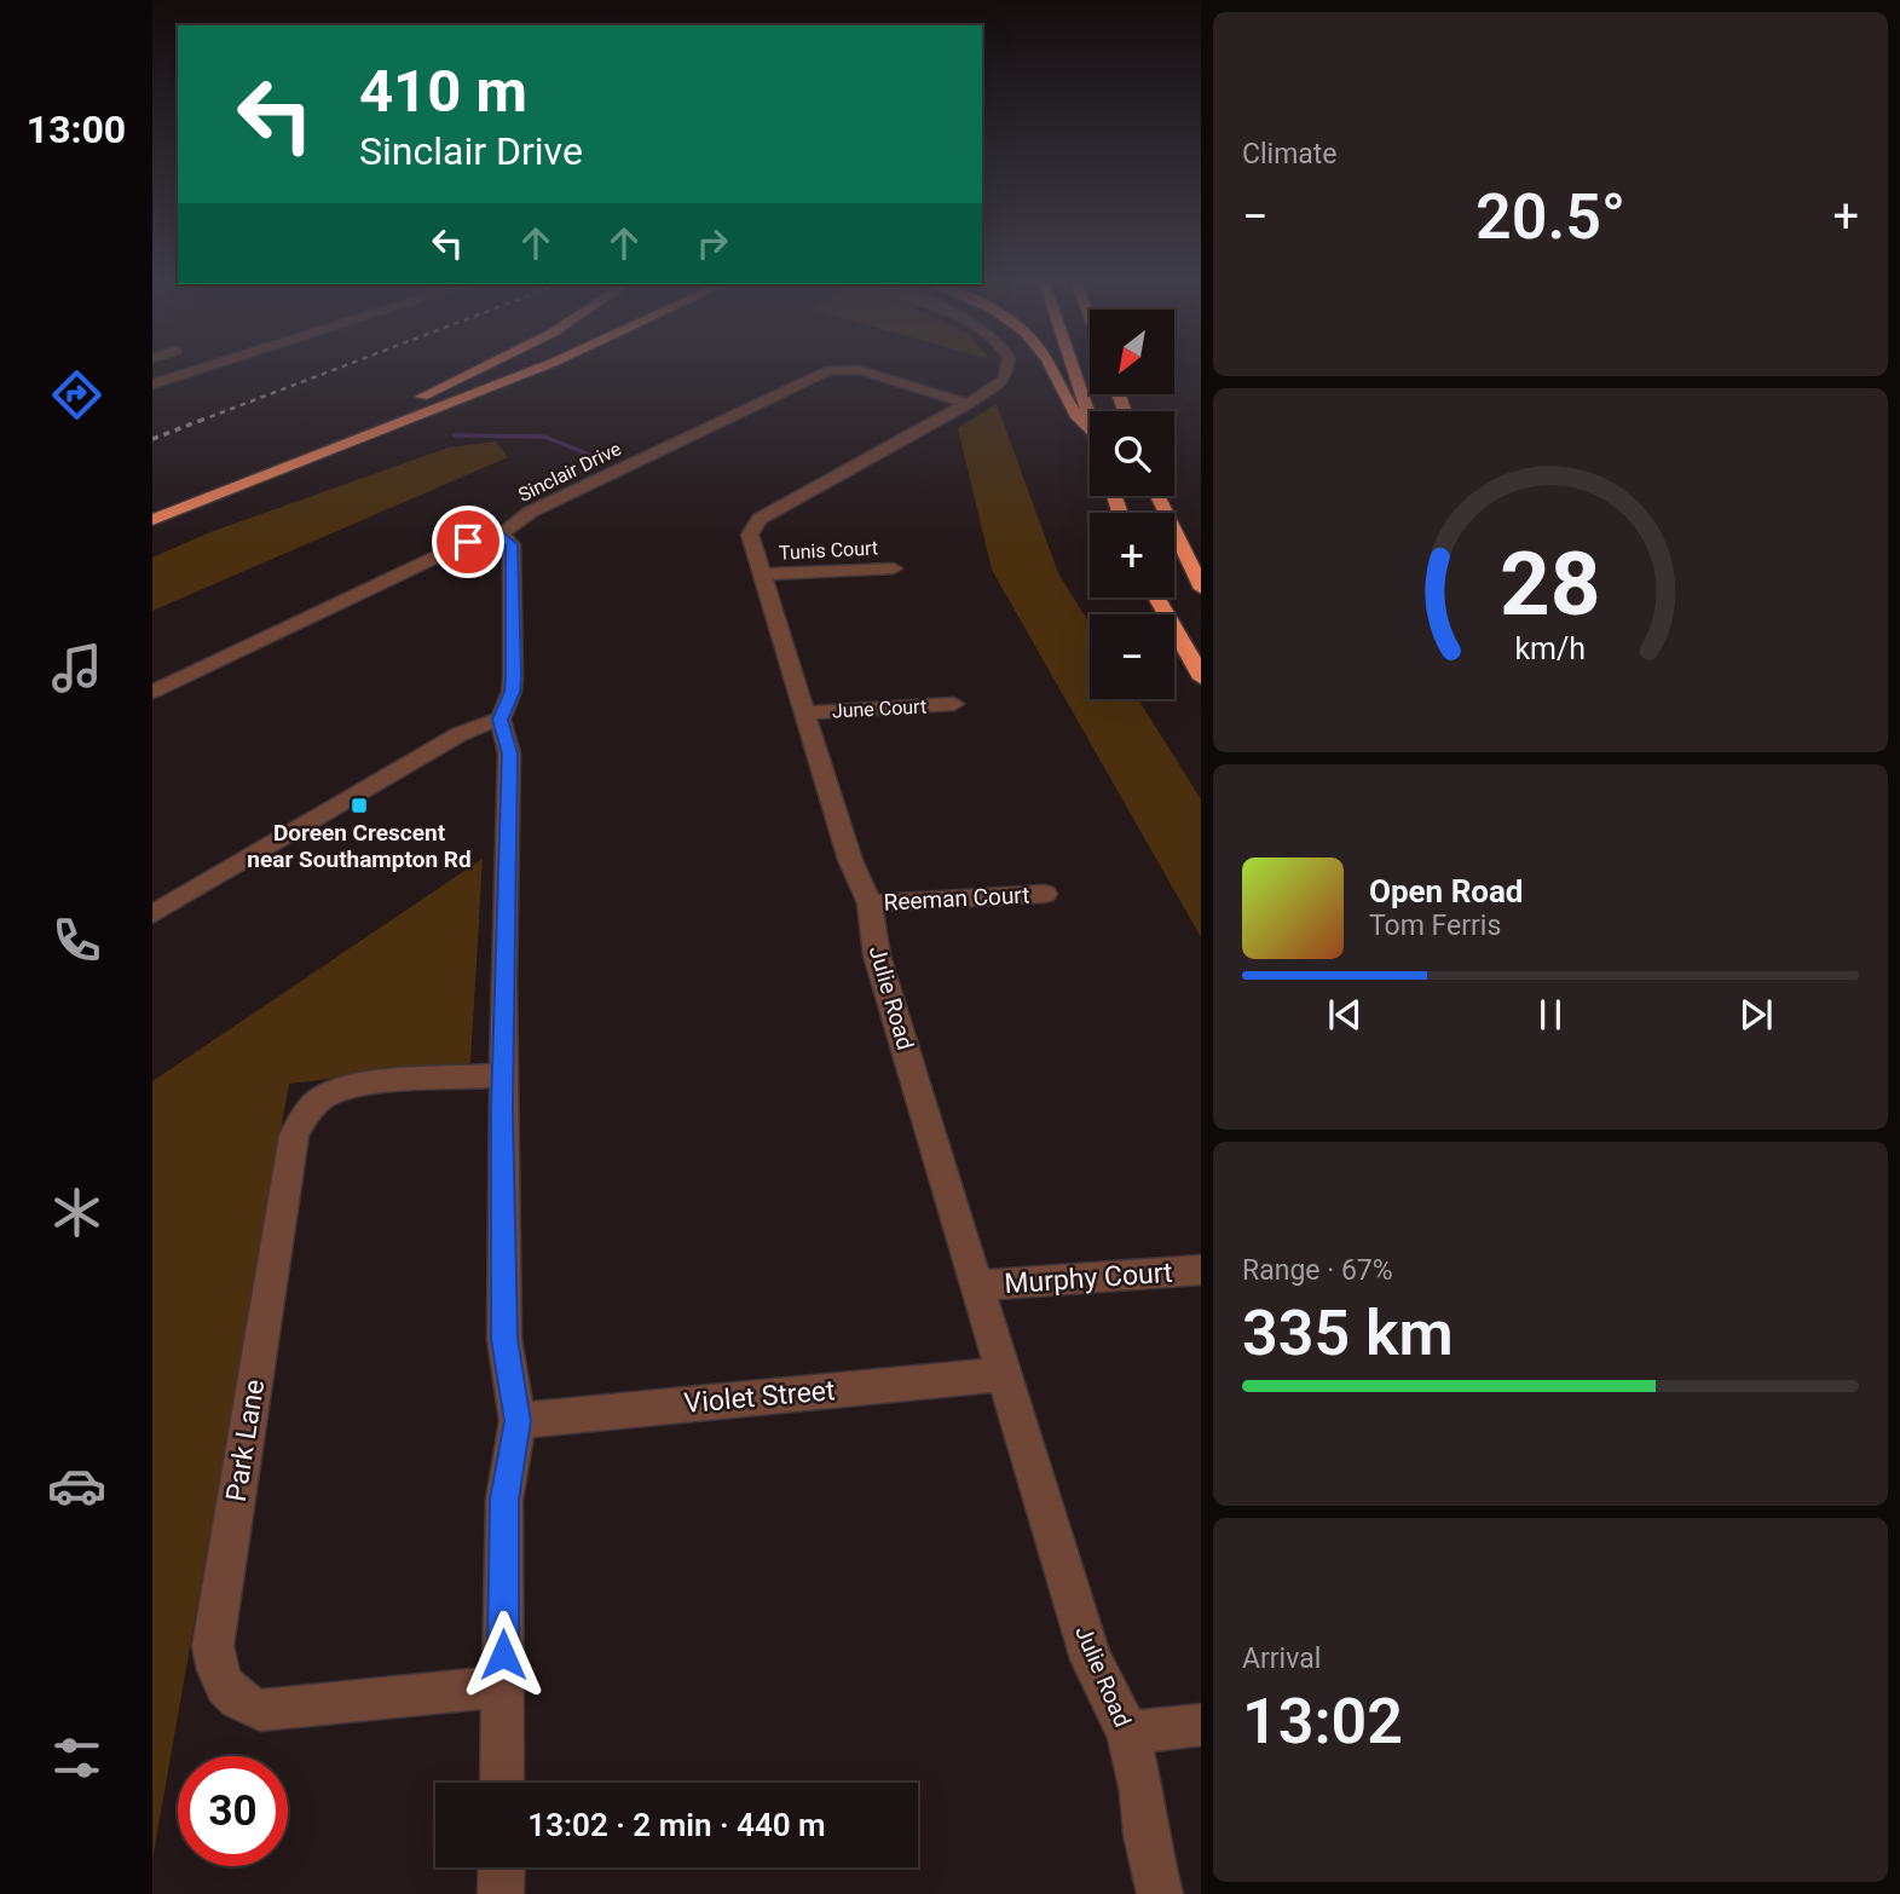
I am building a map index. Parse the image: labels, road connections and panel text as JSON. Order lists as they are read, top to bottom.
{
  "streets": {
    "street": [
      "Sinclair Drive",
      "Tunis Court",
      "June Court",
      "Reeman Court",
      "Julie Road",
      "Murphy Court",
      "Violet Street",
      "Park Lane"
    ]
  },
  "crossings": [
    ["Sinclair Drive", "Julie Road"],
    ["Tunis Court", "Julie Road"],
    ["June Court", "Julie Road"],
    ["Reeman Court", "Julie Road"],
    ["Julie Road", "Murphy Court"],
    ["Julie Road", "Violet Street"]
  ],
  "places": {
    "transit": ["Doreen Crescent near Southampton Rd"]
  },
  "north": "bottom left",
  "page": {
    "tabs": "13:00",
    "tile": [
      "Climate",
      ["Range · 67%", "335 km"],
      ["Arrival", "13:02"]
    ],
    "turn": ["410 m", "Sinclair Drive"],
    "heat": ["−", "20.5°", "+"],
    "map_buttons": ["+", "−"],
    "song": ["Open Road", "Tom Ferris"],
    "limit": "30",
    "trip": "13:02 · 2 min · 440 m",
    "gauge": ["28", "km/h"]
  }
}
